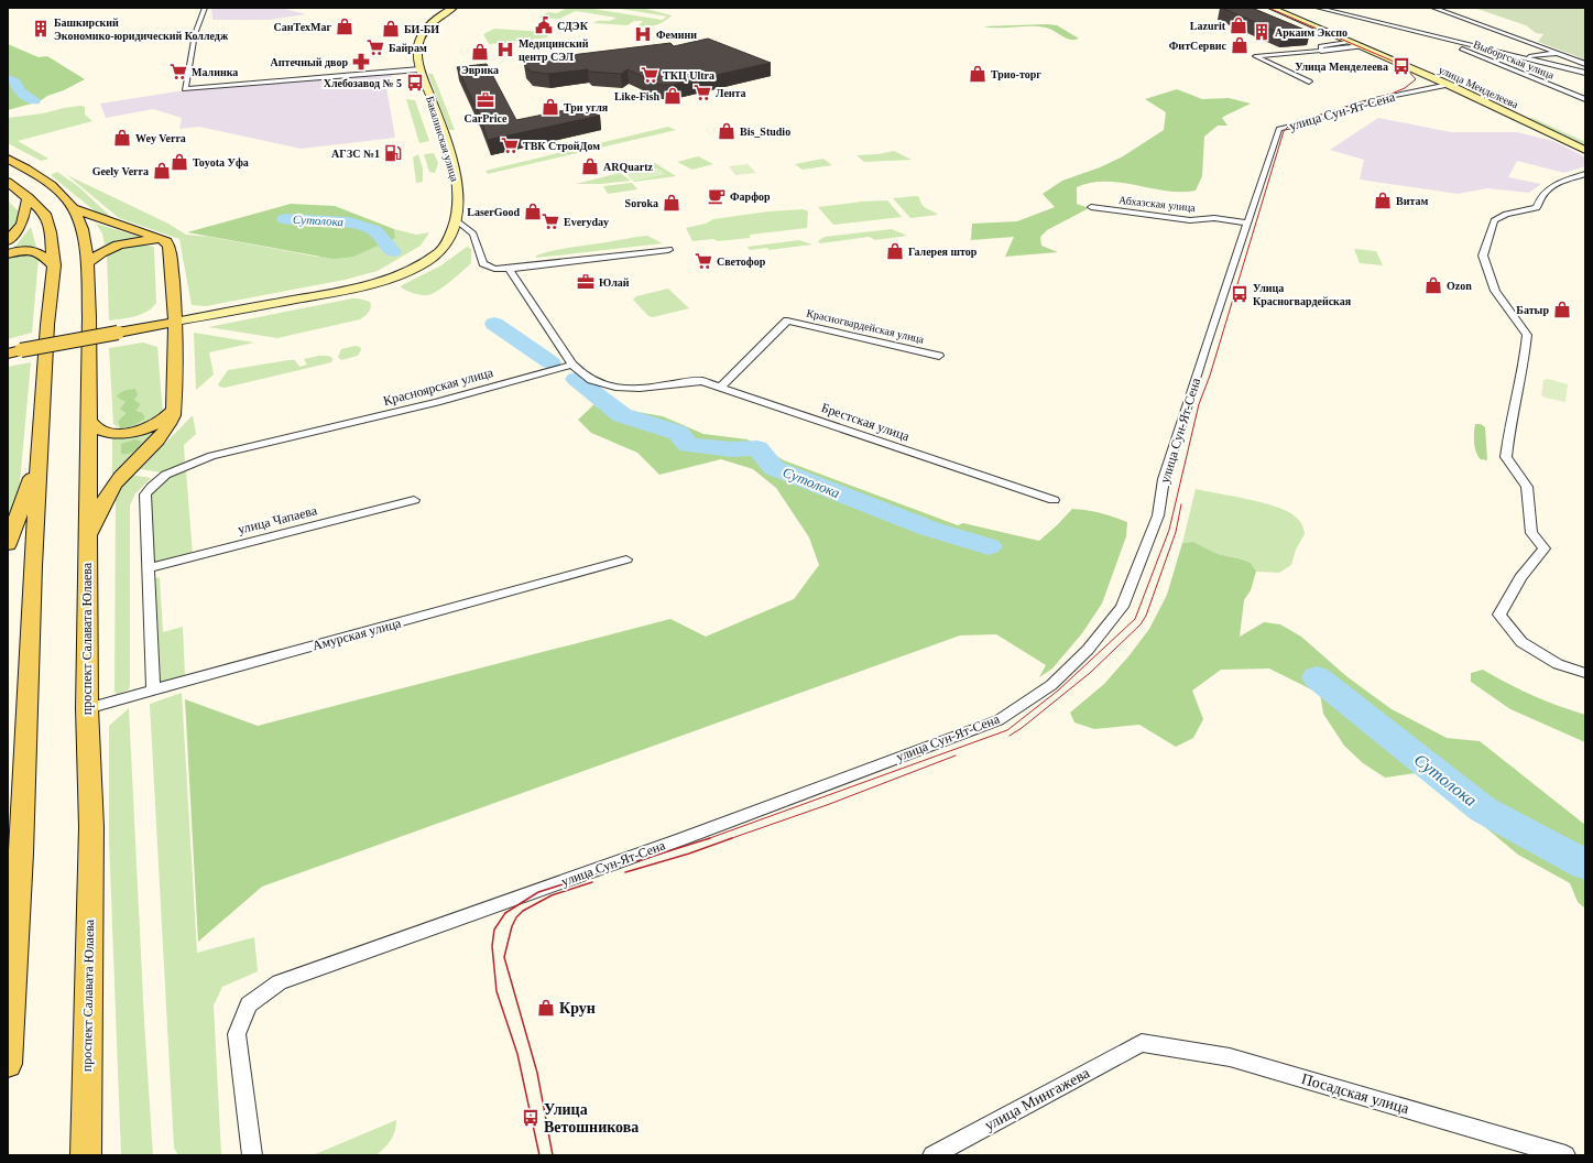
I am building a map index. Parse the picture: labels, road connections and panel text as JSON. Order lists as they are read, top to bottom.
{
  "streets": {
    "main road": ["улица Менделеева", "Бакалинская улица", "проспект Салавата Юлаева"],
    "street": [
      "Выборгская улица",
      "улица Сун-Ят-Сена",
      "Абхазская улица",
      "Красногвардейская улица",
      "Красноярская улица",
      "Брестская улица",
      "улица Чапаева",
      "Амурская улица",
      "Посадская улица",
      "улица Мингажева"
    ]
  },
  "crossings": [
    ["улица Менделеева", "улица Сун-Ят-Сена"],
    ["улица Сун-Ят-Сена", "Абхазская улица"],
    ["Красногвардейская улица", "Брестская улица"],
    ["Красноярская улица", "Брестская улица"],
    ["Красноярская улица", "улица Чапаева"],
    ["Красноярская улица", "Амурская улица"],
    ["Амурская улица", "проспект Салавата Юлаева"],
    ["Посадская улица", "улица Мингажева"]
  ],
  "water": ["Сутолока"],
  "places": {
    "public building": ["СДЭК"],
    "shop": [
      "Lazurit",
      "СанТехМаг",
      "БИ-БИ",
      "ФитСервис",
      "Эврика",
      "Трио-торг",
      "Like-Fish",
      "Три угля",
      "Bis_Studio",
      "Wey Verra",
      "Toyota Уфа",
      "ARQuartz",
      "Geely Verra",
      "Витам",
      "Soroka",
      "LaserGood",
      "Галерея штор",
      "Ozon",
      "Батыр",
      "Крун"
    ],
    "building": ["Башкирский Экономико-юридический Колледж", "Аркаим Экспо"],
    "hospital": ["Фемини", "Медицинский центр СЭЛ"],
    "supermarket": [
      "Байрам",
      "Малинка",
      "ТКЦ Ultra",
      "Лента",
      "ТВК СтройДом",
      "Everyday",
      "Светофор"
    ],
    "pharmacy": ["Аптечный двор"],
    "bus stop": [
      "Улица Менделеева",
      "Хлебозавод № 5",
      "Улица Красногвардейская",
      "Улица Ветошникова"
    ],
    "office": ["CarPrice", "Юлай"],
    "fuel station": ["АГЗС №1"],
    "cafe": ["Фарфор"]
  }
}
